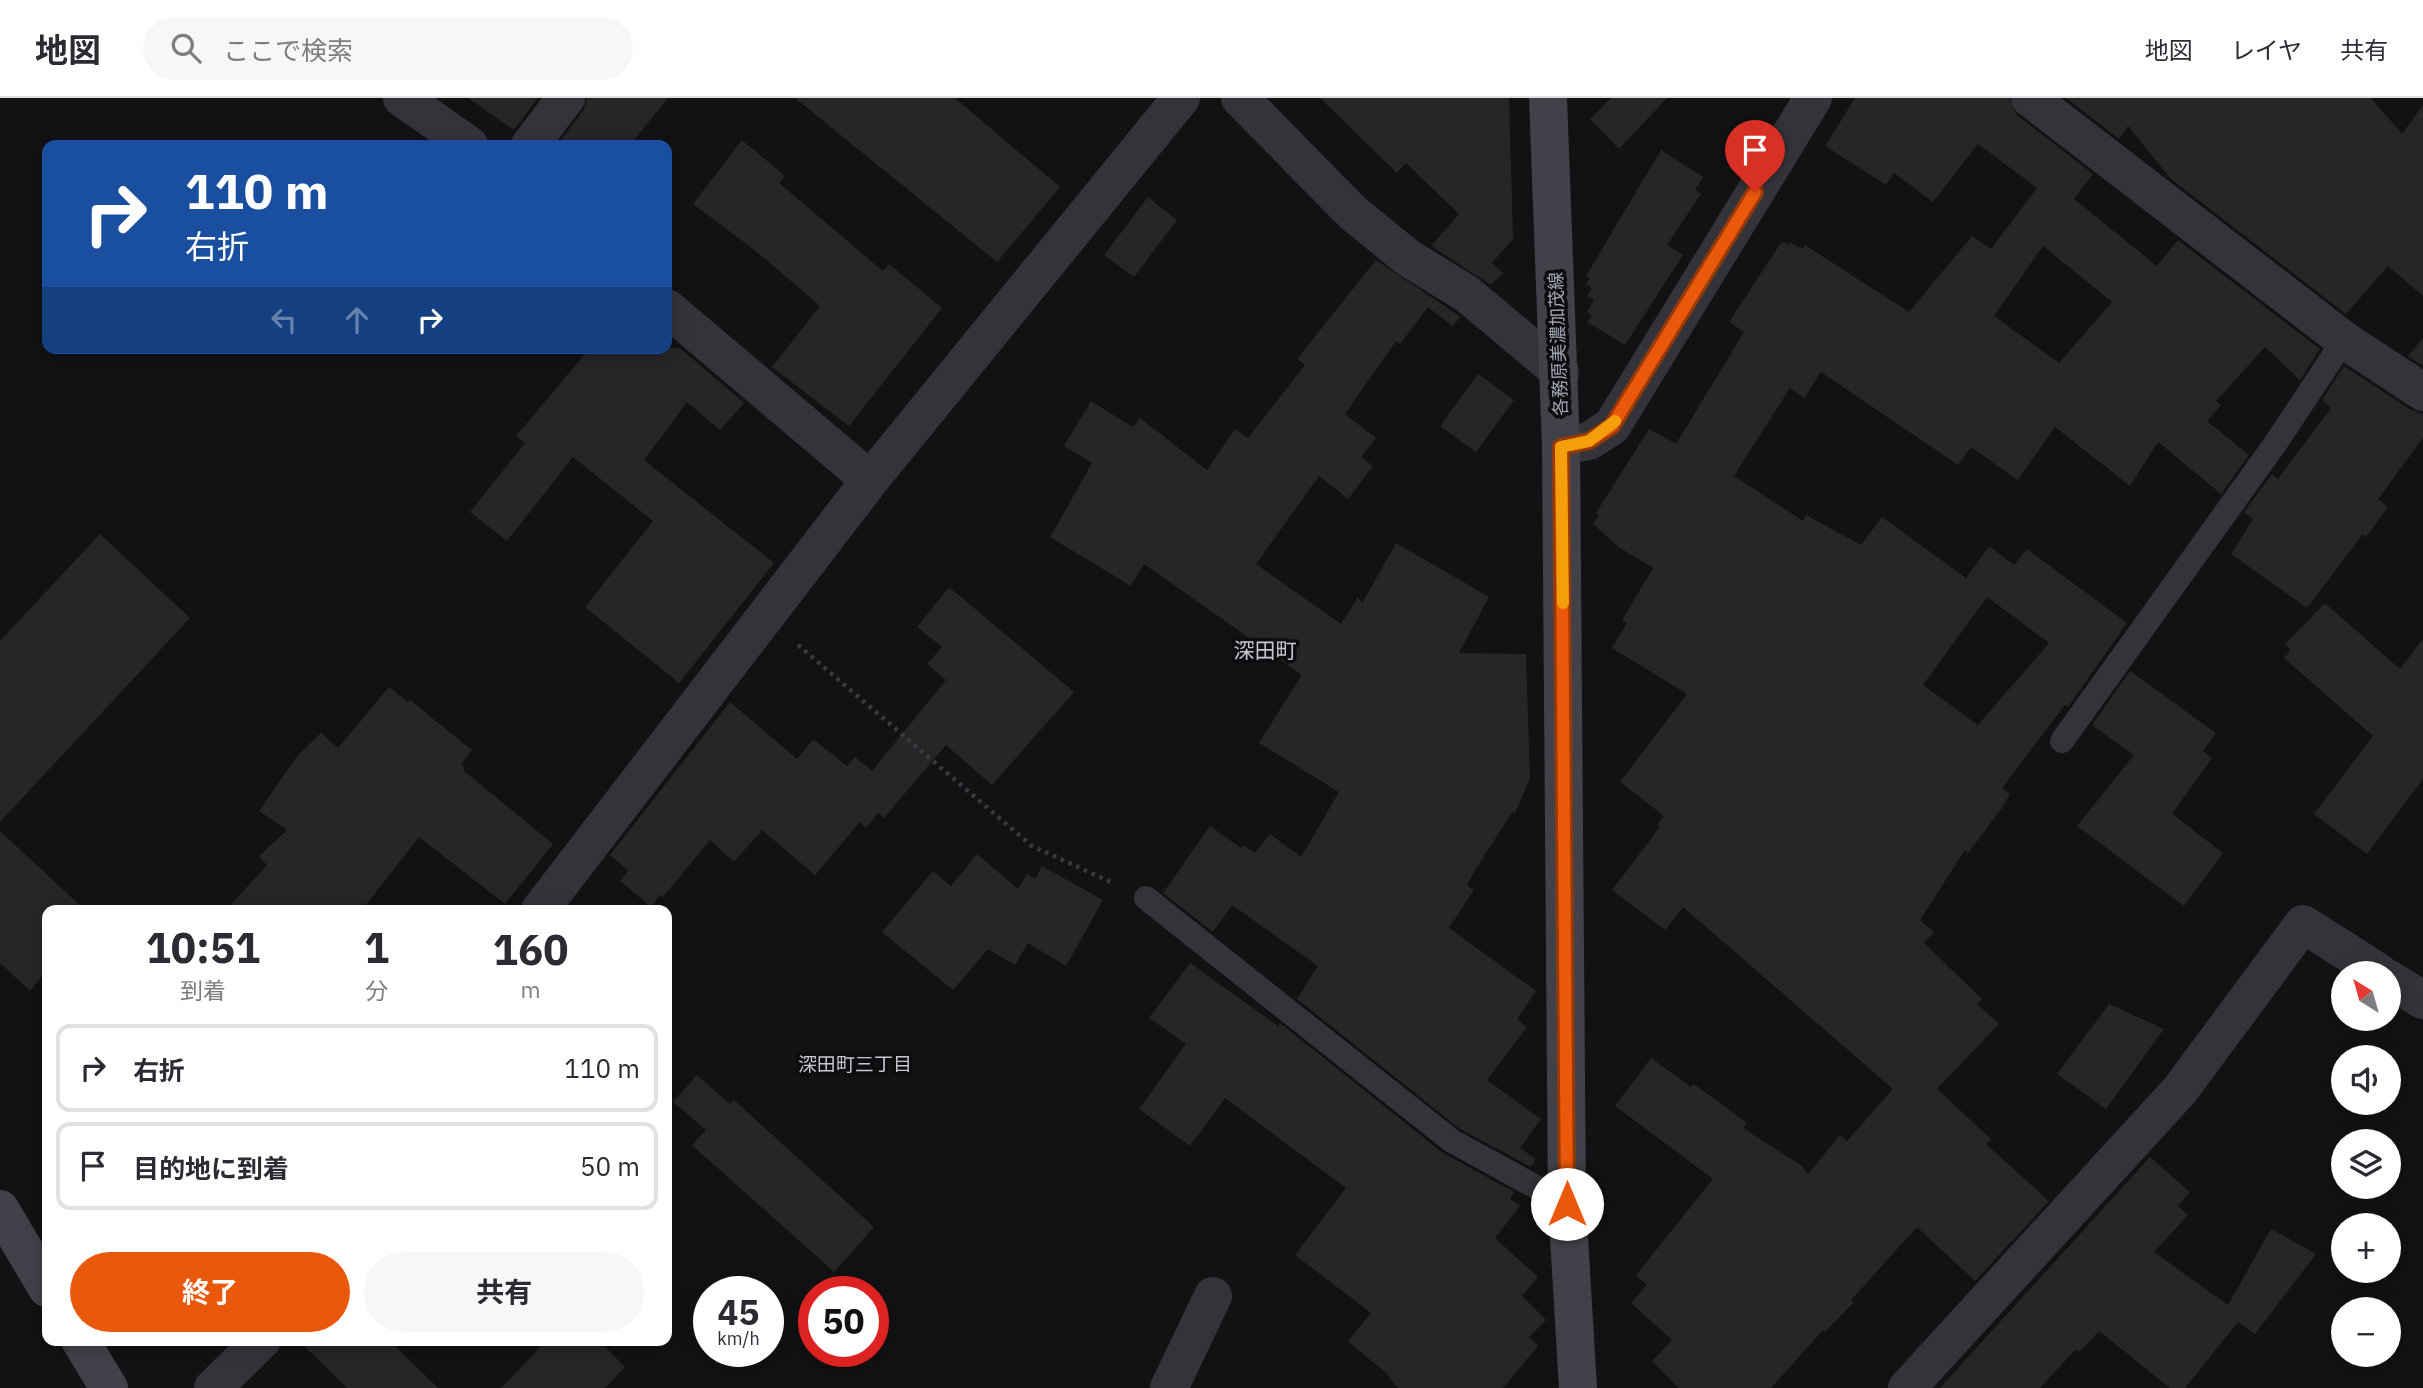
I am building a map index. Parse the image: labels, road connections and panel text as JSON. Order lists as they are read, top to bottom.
{
  "streets": {
    "main road": ["各務原美濃加茂線"]
  },
  "districts": ["深田町", "深田町三丁目"],
  "north": "top left",
  "page": {
    "header": "地図",
    "search": "ここで検索",
    "nav": ["地図", "レイヤ", "共有"],
    "turn": ["110 m", "右折"],
    "eta": [
      "10:51",
      "到着",
      "1",
      "分",
      "160",
      "m"
    ],
    "map_buttons": ["+", "−"],
    "list": [
      {
        "name": "右折",
        "value": "110 m"
      },
      {
        "name": "目的地に到着",
        "value": "50 m"
      }
    ],
    "buttons": ["終了", "共有"],
    "speed": "45 km/h",
    "limit": "50"
  }
}
